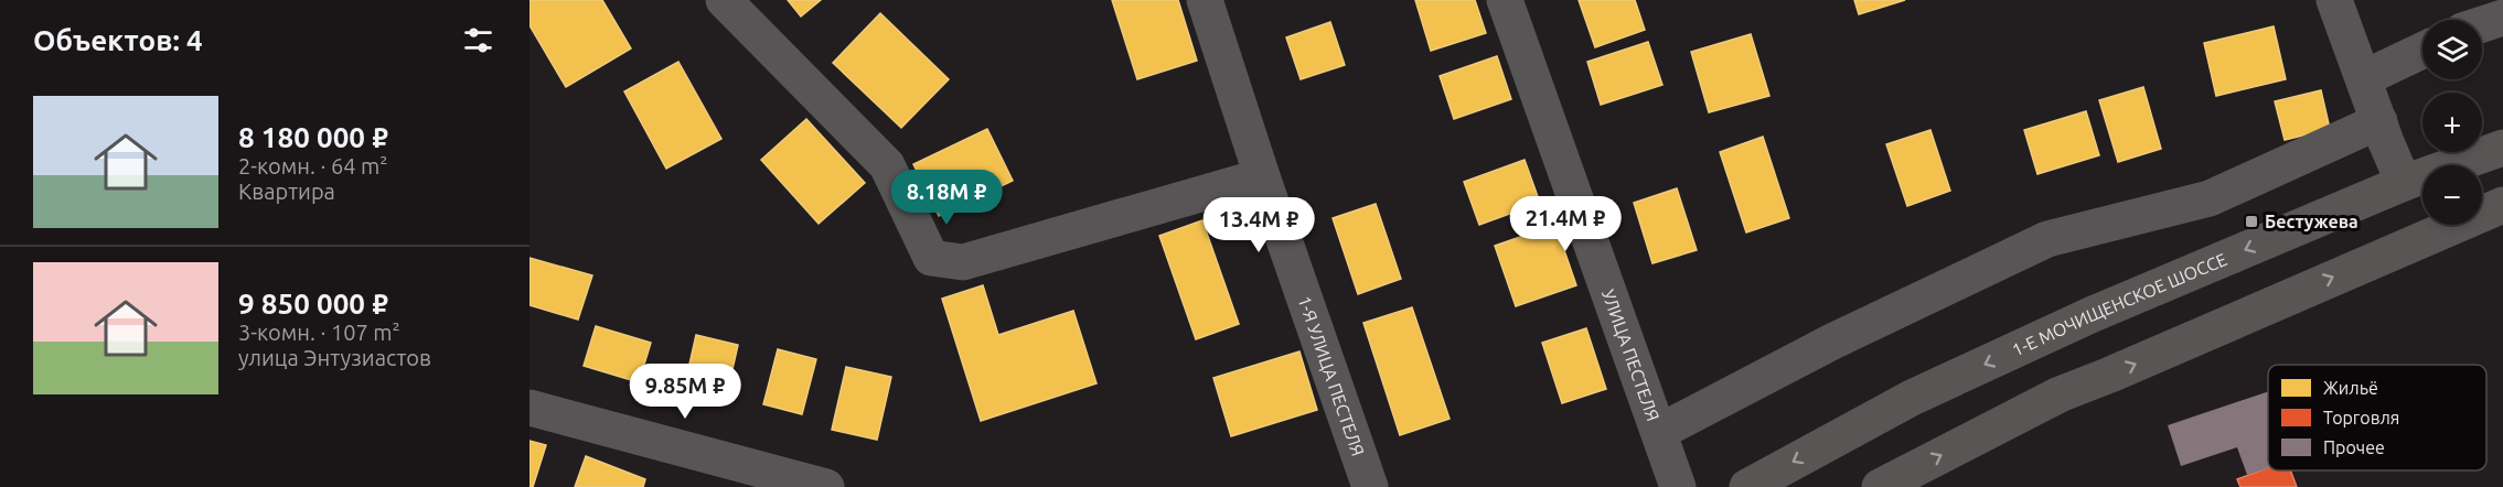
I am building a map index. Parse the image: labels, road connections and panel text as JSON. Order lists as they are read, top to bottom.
{
  "streets": {
    "main road": ["1-Е МОЧИЩЕНСКОЕ ШОССЕ"],
    "street": ["УЛИЦА ПЕСТЕЛЯ", "1-Я УЛИЦА ПЕСТЕЛЯ"]
  },
  "places": {
    "transit": ["Бестужева"]
  },
  "legend": ["Жильё", "Торговля", "Прочее"],
  "page": {
    "heading": "Объектов: 4",
    "map_buttons": ["+", "−"],
    "list": [
      {
        "name": "8 180 000 ₽",
        "note": "2-комн. · 64 m² · Квартира"
      },
      {
        "name": "9 850 000 ₽",
        "note": "3-комн. · 107 m² · улица Энтузиастов"
      }
    ],
    "price": [
      "8.18M ₽",
      "21.4M ₽",
      "13.4M ₽",
      "9.85M ₽"
    ]
  }
}
